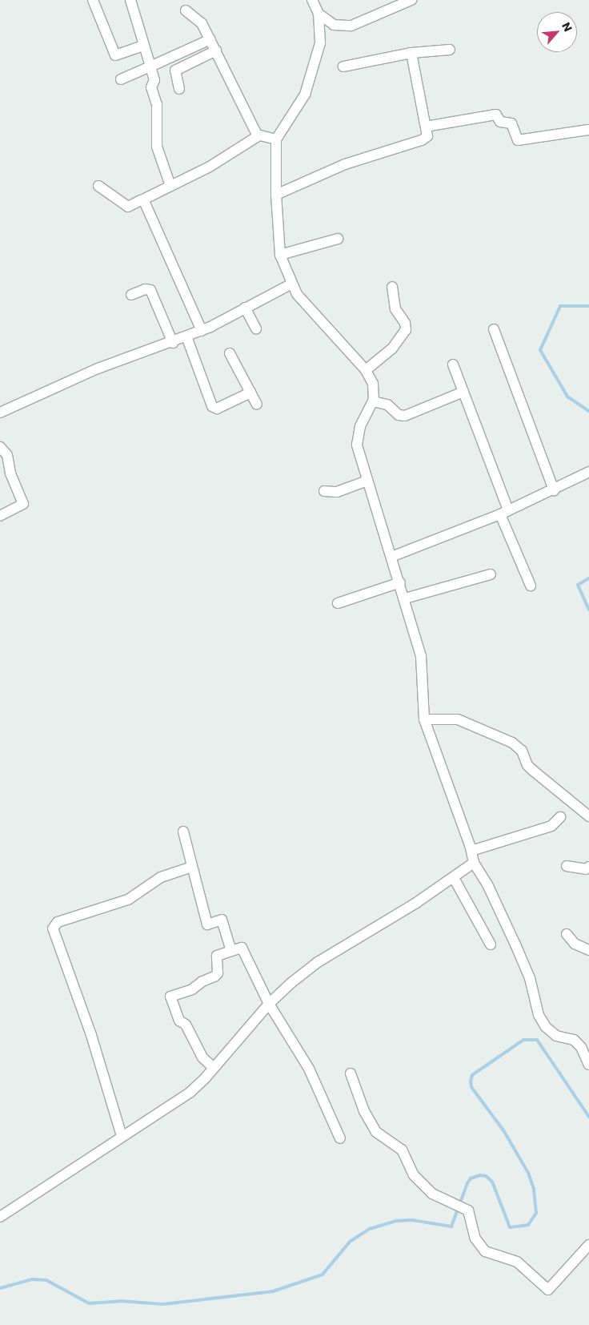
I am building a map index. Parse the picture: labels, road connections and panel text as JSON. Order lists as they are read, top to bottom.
{
  "north": "top right"
}
